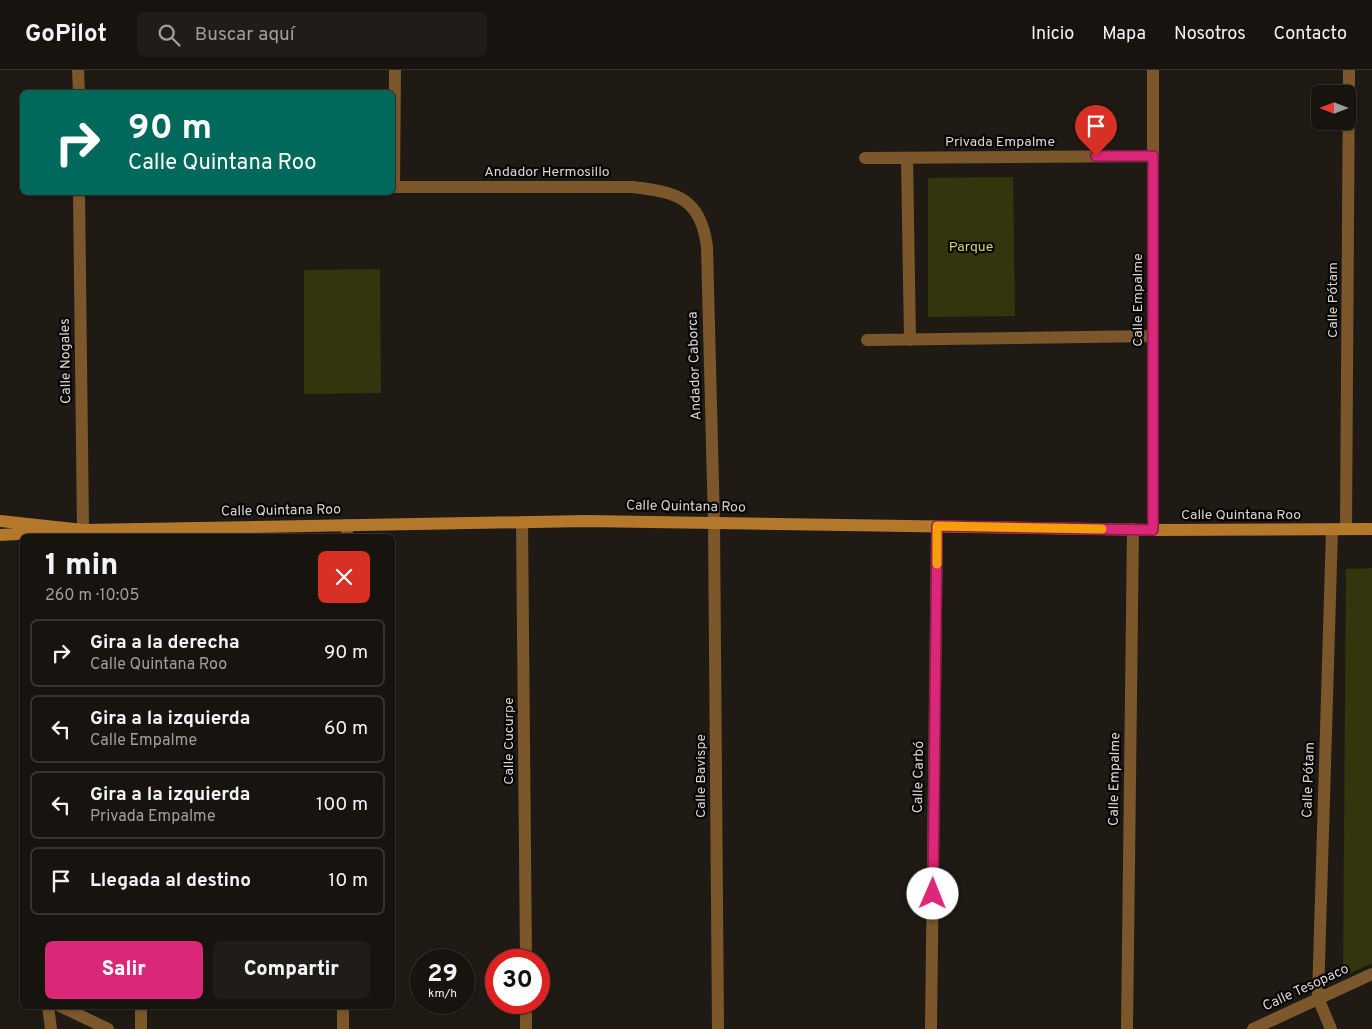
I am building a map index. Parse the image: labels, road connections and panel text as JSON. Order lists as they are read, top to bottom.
{
  "streets": {
    "main road": ["Calle Quintana Roo"],
    "street": [
      "Privada Empalme",
      "Andador Hermosillo",
      "Calle Empalme",
      "Calle Pótam",
      "Calle Nogales",
      "Andador Caborca",
      "Calle Cucurpe",
      "Calle Bavispe",
      "Calle Carbó",
      "Calle Tesopaco"
    ]
  },
  "crossings": [
    ["Privada Empalme", "Calle Empalme"],
    ["Andador Hermosillo", "Andador Caborca"],
    ["Calle Empalme", "Calle Quintana Roo"],
    ["Calle Pótam", "Calle Quintana Roo"],
    ["Calle Pótam", "Calle Tesopaco"],
    ["Calle Nogales", "Calle Quintana Roo"],
    ["Andador Caborca", "Calle Quintana Roo"],
    ["Andador Caborca", "Calle Bavispe"],
    ["Calle Quintana Roo", "Calle Cucurpe"],
    ["Calle Quintana Roo", "Calle Bavispe"],
    ["Calle Quintana Roo", "Calle Carbó"]
  ],
  "parks": ["Parque"],
  "north": "left",
  "page": {
    "header": "GoPilot",
    "search": "Buscar aquí",
    "nav": [
      "Inicio",
      "Mapa",
      "Nosotros",
      "Contacto"
    ],
    "turn": ["90 m", "Calle Quintana Roo"],
    "heading": ["1 min", "260 m · 10:05"],
    "list": [
      {
        "name": "Gira a la derecha",
        "note": "Calle Quintana Roo",
        "value": "90 m"
      },
      {
        "name": "Gira a la izquierda",
        "note": "Calle Empalme",
        "value": "60 m"
      },
      {
        "name": "Gira a la izquierda",
        "note": "Privada Empalme",
        "value": "100 m"
      },
      {
        "name": "Llegada al destino",
        "value": "10 m"
      }
    ],
    "buttons": ["Salir", "Compartir"],
    "speed": "29 km/h",
    "limit": "30"
  }
}
